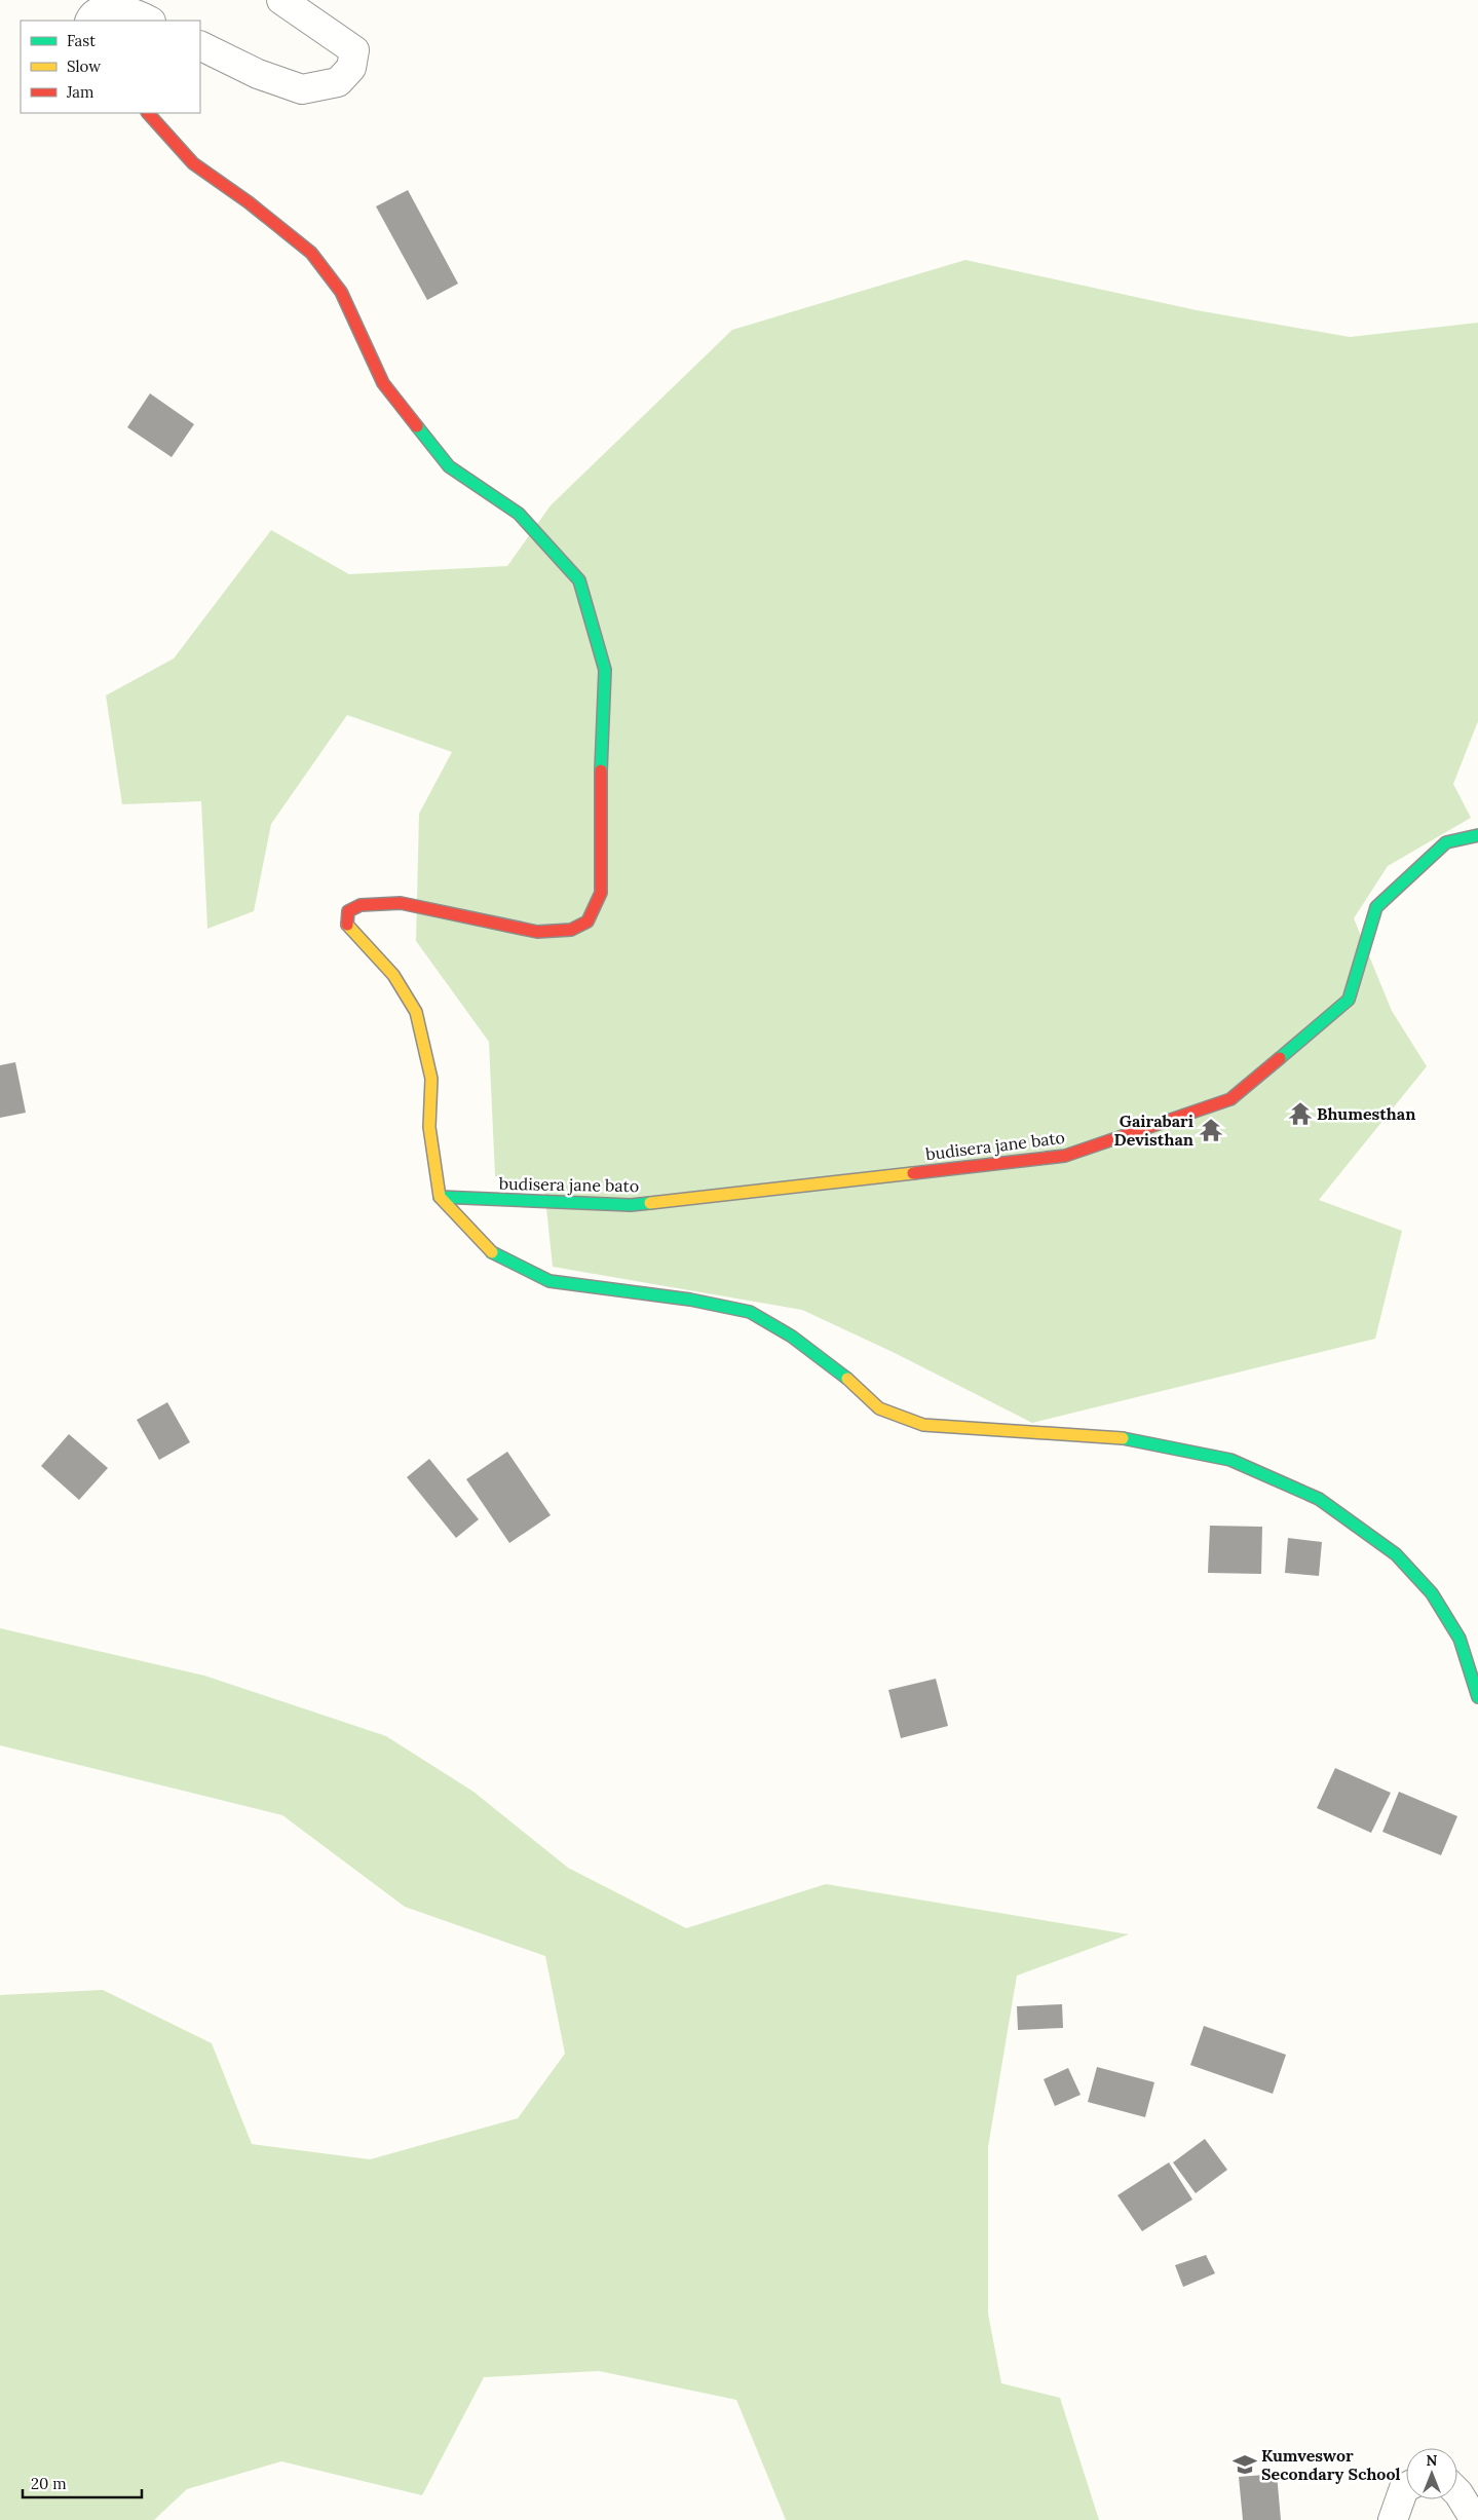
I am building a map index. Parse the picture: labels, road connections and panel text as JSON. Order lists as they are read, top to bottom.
{
  "streets": {
    "street": ["budisera jane bato"]
  },
  "places": {
    "temple": ["Bhumesthan", "Gairabari Devisthan"],
    "school or university": ["Kumveswor Secondary School"]
  },
  "legend": ["Fast", "Slow", "Jam"],
  "scale_bar": "20 m",
  "north": "top"
}
